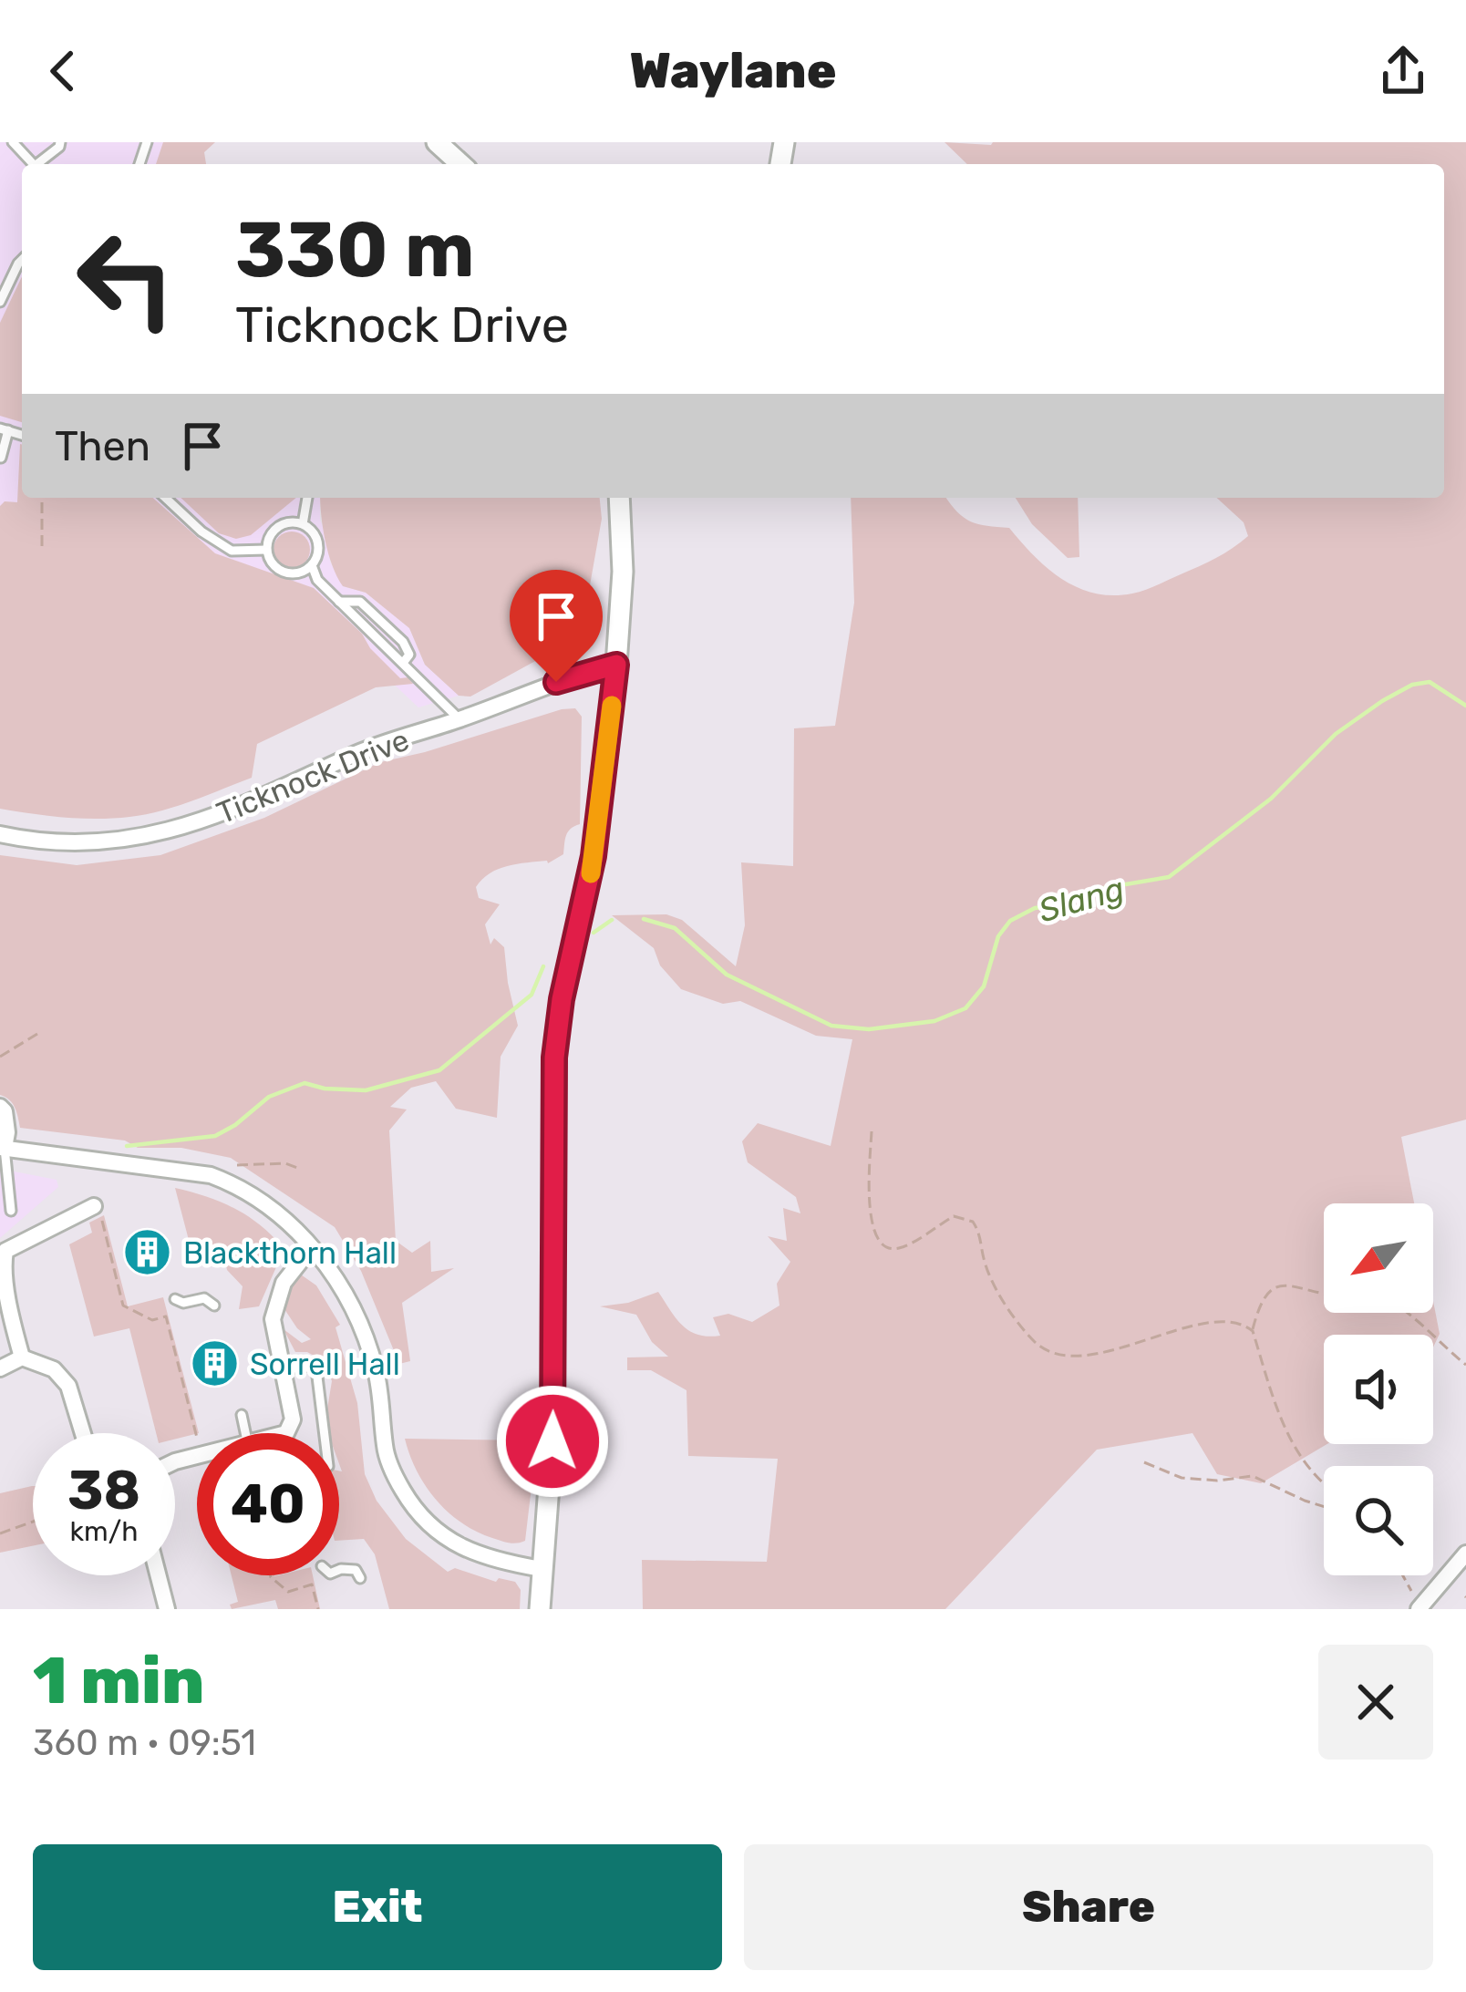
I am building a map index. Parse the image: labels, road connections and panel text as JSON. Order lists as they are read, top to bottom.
{
  "streets": {
    "street": ["Ticknock Drive"]
  },
  "water": ["Slang"],
  "places": {
    "building": ["Blackthorn Hall", "Sorrell Hall"]
  },
  "north": "bottom left",
  "page": {
    "header": "Waylane",
    "turn": ["330 m", "Ticknock Drive"],
    "then": "Then",
    "speed": "38 km/h",
    "limit": "40",
    "heading": ["1 min", "360 m · 09:51"],
    "buttons": ["Exit", "Share"]
  }
}
